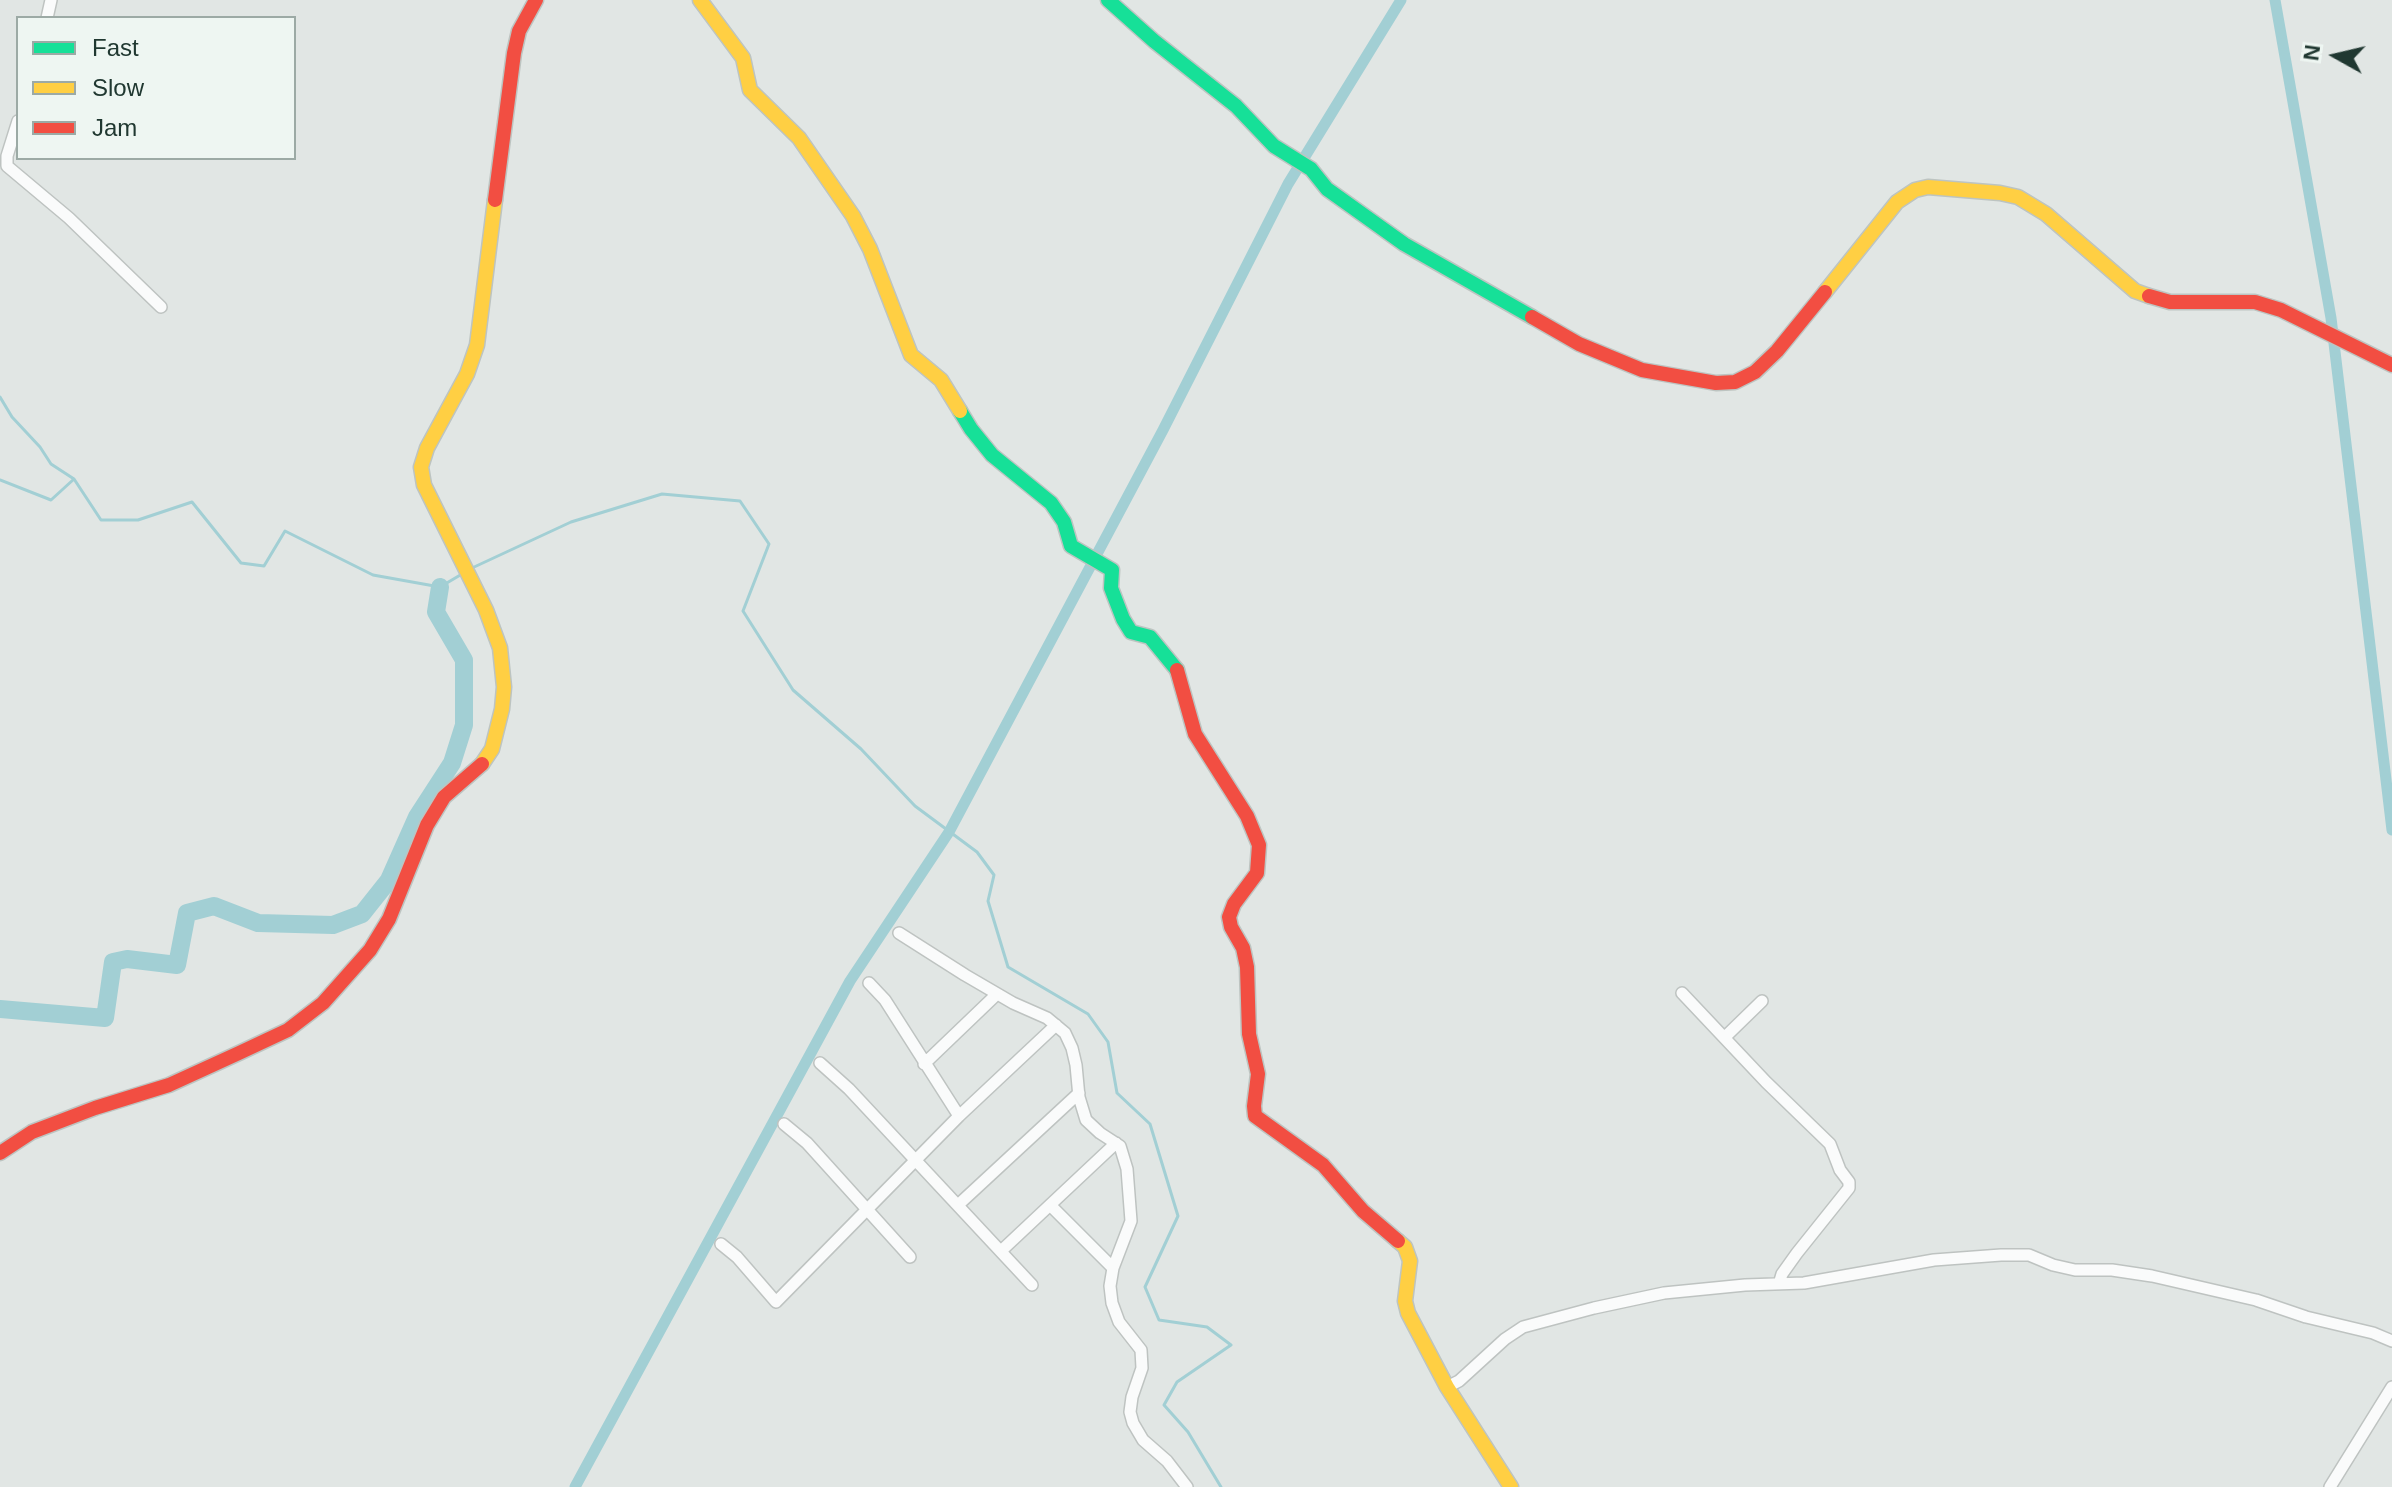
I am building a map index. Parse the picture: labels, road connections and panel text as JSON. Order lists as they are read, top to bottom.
{
  "legend": ["Fast", "Slow", "Jam"],
  "north": "left"
}
